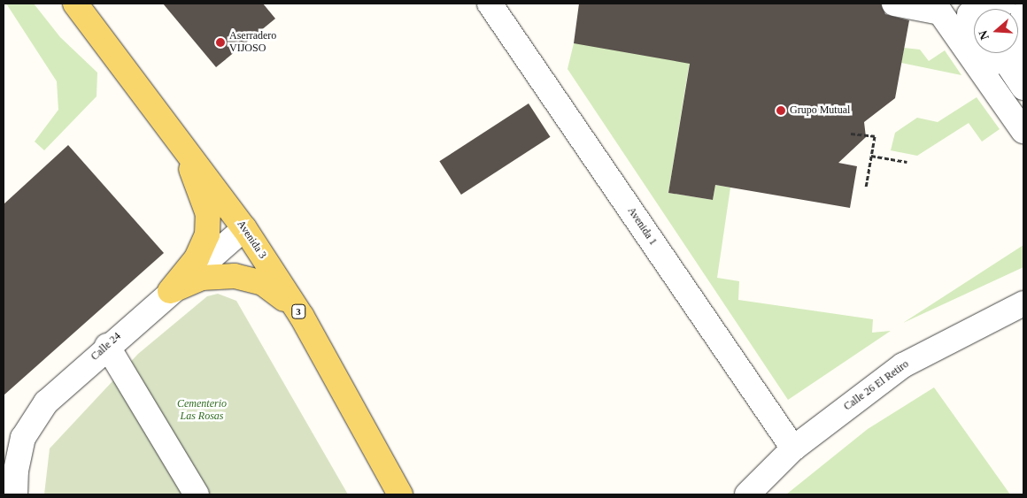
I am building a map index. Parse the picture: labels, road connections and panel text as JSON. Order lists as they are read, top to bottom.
{
  "streets": {
    "main road": ["Avenida 3", "3"],
    "street": ["Avenida 1", "Calle 24", "Calle 26 El Retiro"]
  },
  "crossings": [
    ["Avenida 1", "Calle 26 El Retiro"],
    ["Avenida 3", "Calle 24"]
  ],
  "parks": ["Cementerio Las Rosas"],
  "places": ["Aserradero VIJOSO", "Grupo Mutual"],
  "north": "left"
}
